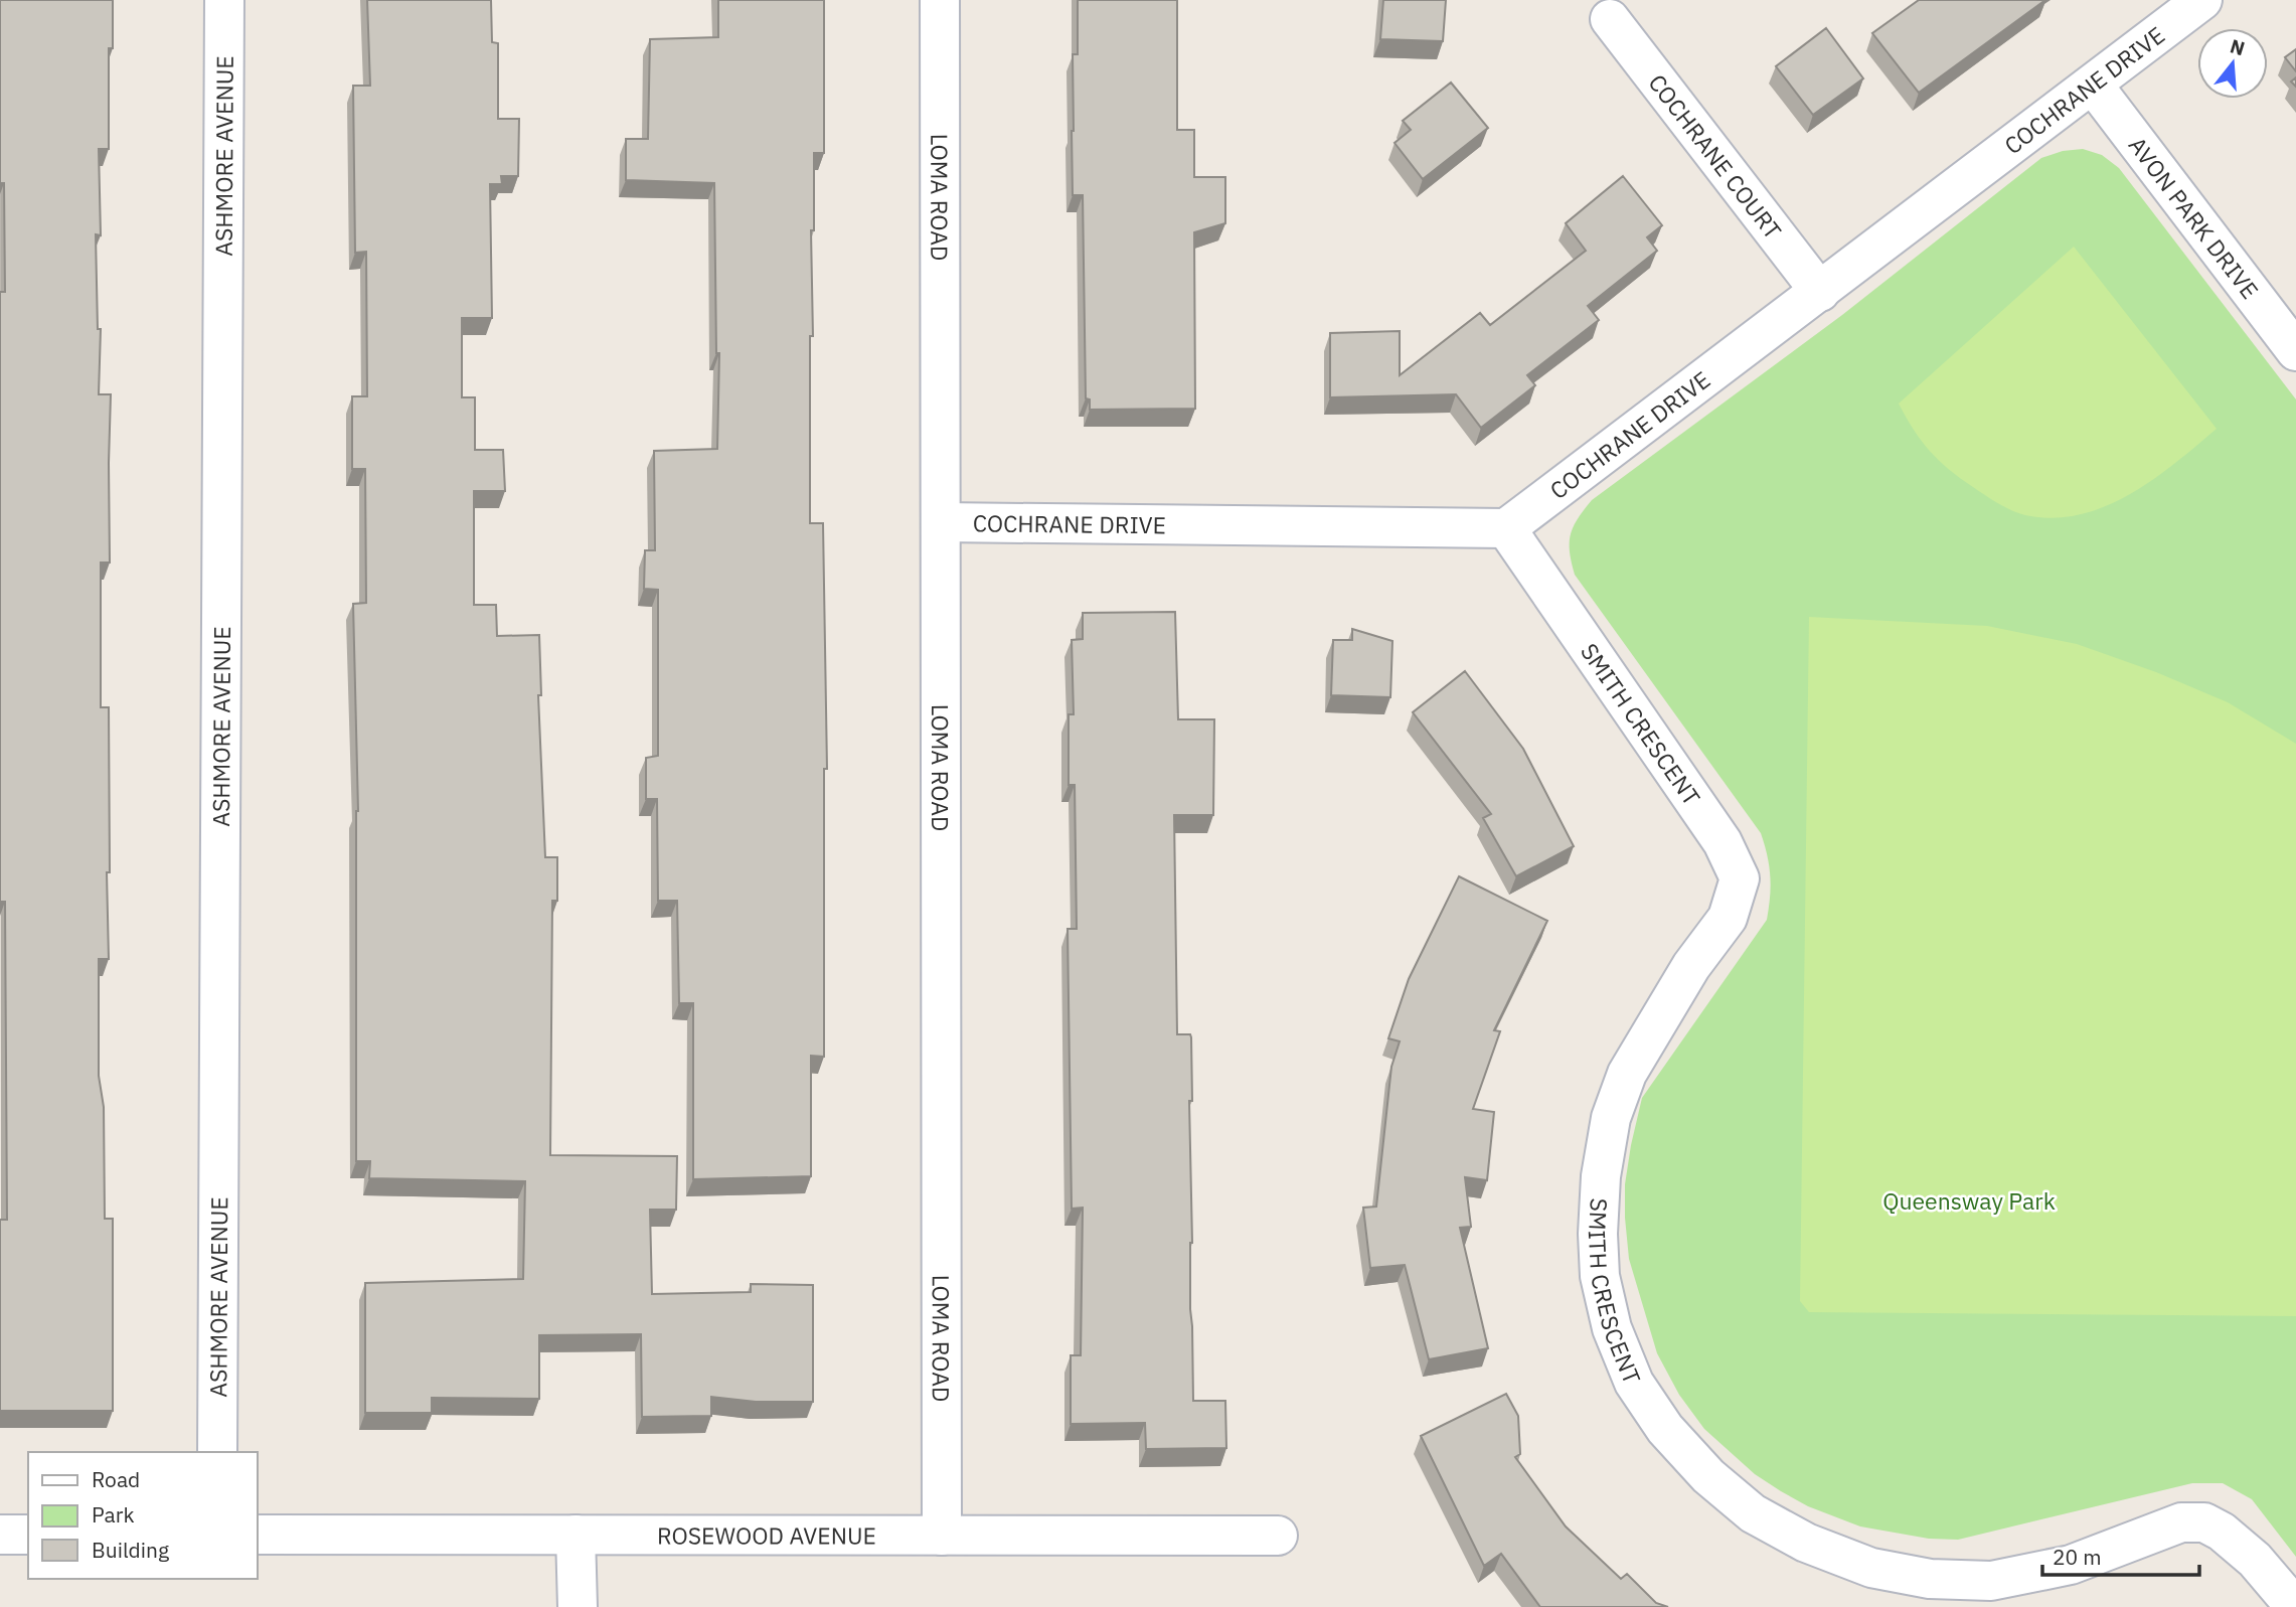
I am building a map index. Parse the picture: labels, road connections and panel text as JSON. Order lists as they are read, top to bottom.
{
  "streets": {
    "street": [
      "COCHRANE DRIVE",
      "ASHMORE AVENUE",
      "COCHRANE COURT",
      "LOMA ROAD",
      "AVON PARK DRIVE",
      "SMITH CRESCENT",
      "ROSEWOOD AVENUE"
    ]
  },
  "crossings": [
    ["COCHRANE DRIVE", "COCHRANE COURT"],
    ["COCHRANE DRIVE", "LOMA ROAD"],
    ["COCHRANE DRIVE", "AVON PARK DRIVE"],
    ["COCHRANE DRIVE", "SMITH CRESCENT"],
    ["LOMA ROAD", "ROSEWOOD AVENUE"]
  ],
  "parks": ["Queensway Park"],
  "legend": ["Road", "Park", "Building"],
  "scale_bar": "20 m",
  "north": "top"
}
